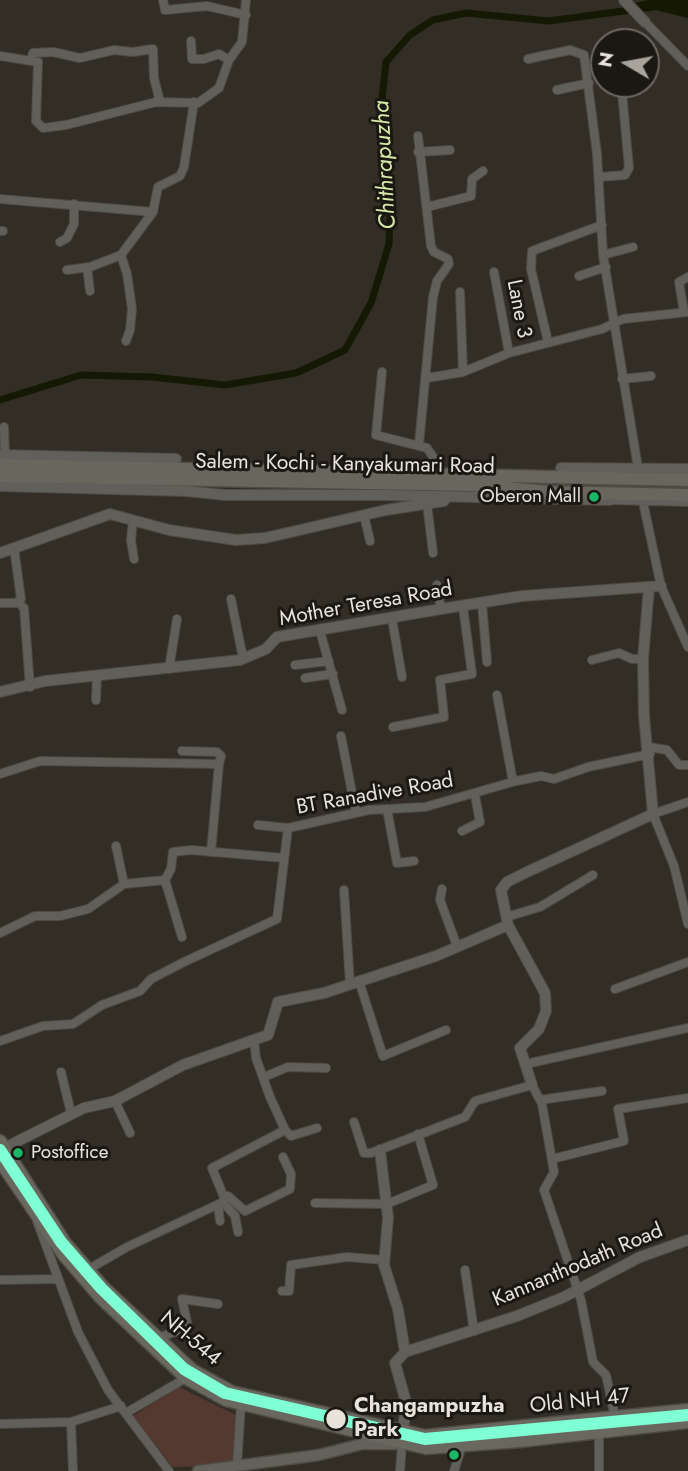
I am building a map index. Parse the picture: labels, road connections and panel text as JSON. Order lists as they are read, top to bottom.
{
  "streets": {
    "highway": ["Salem - Kochi - Kanyakumari Road"],
    "main road": ["NH-544", "Old NH 47"],
    "street": [
      "Lane 3",
      "Mother Teresa Road",
      "BT Ranadive Road",
      "Kannanthodath Road"
    ]
  },
  "crossings": [
    ["NH-544", "Old NH 47"]
  ],
  "water": ["Chithrapuzha"],
  "places": ["Oberon Mall", "Postoffice", "Changampuzha Park"],
  "north": "left"
}
